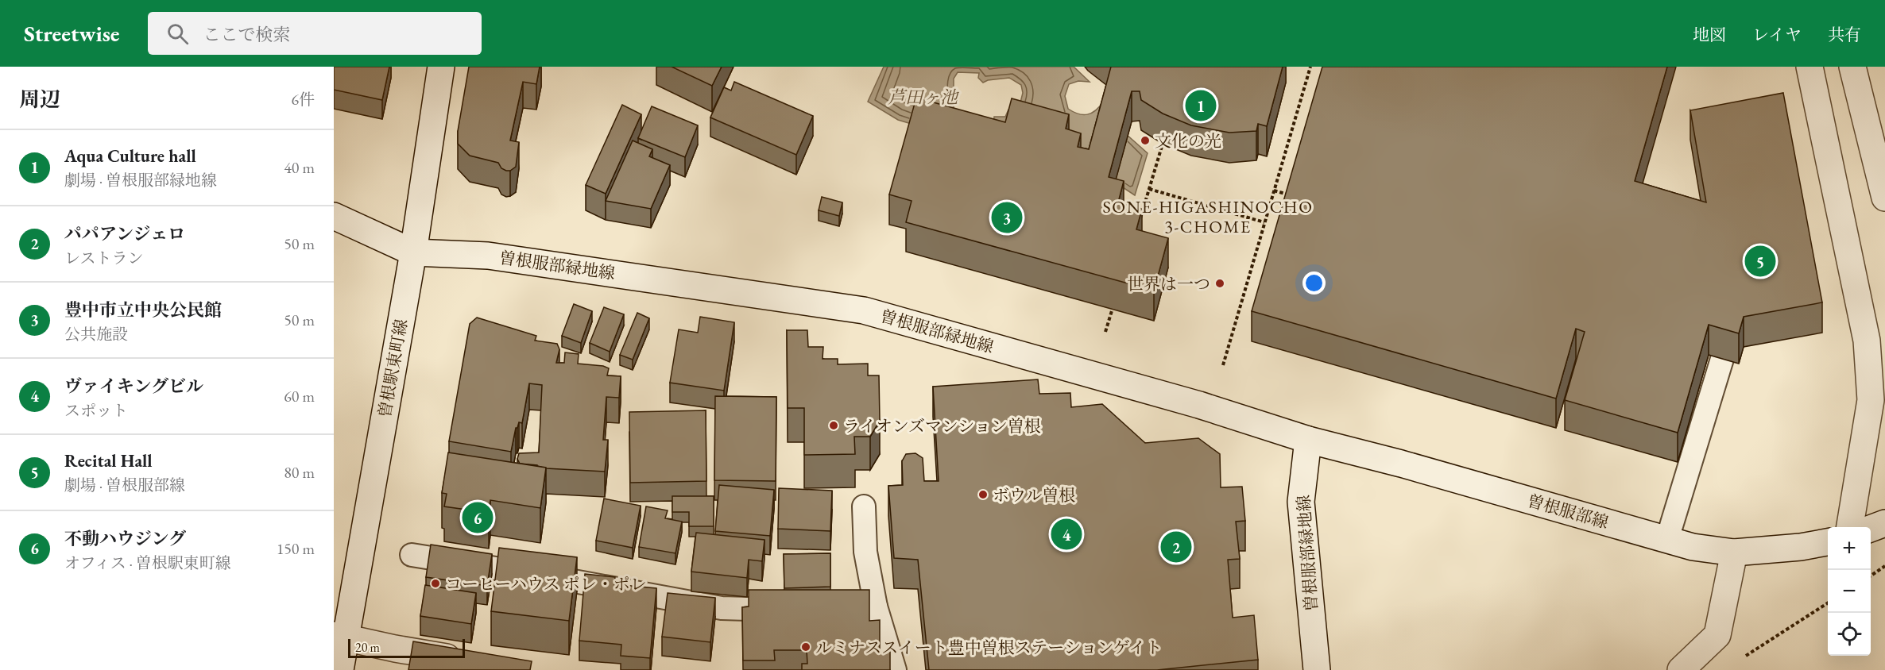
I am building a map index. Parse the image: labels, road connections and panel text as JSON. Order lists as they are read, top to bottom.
{
  "streets": {
    "street": ["曽根服部緑地線", "曽根駅東町線", "曽根服部線"]
  },
  "crossings": [
    ["曽根服部緑地線", "曽根駅東町線"],
    ["曽根服部緑地線", "曽根服部線"]
  ],
  "districts": ["SONE-HIGASHINOCHO 3-CHOME"],
  "water": ["芦田ヶ池"],
  "places": [
    "文化の光",
    "世界は一つ",
    "ライオンズマンション曽根",
    "ボウル曽根",
    "コーヒーハウス ポレ・ポレ",
    "ルミナススイート豊中曽根ステーションゲイト"
  ],
  "scale_bar": "20 m",
  "page": {
    "header": "Streetwise",
    "search": "ここで検索",
    "nav": ["地図", "レイヤ", "共有"],
    "heading": ["周辺", "6件"],
    "pins": [
      "1",
      "3",
      "5",
      "6",
      "4",
      "2"
    ],
    "list": [
      {
        "mark": "1",
        "name": "Aqua Culture hall",
        "note": "劇場 · 曽根服部緑地線",
        "value": "40 m"
      },
      {
        "mark": "2",
        "name": "パパアンジェロ",
        "note": "レストラン",
        "value": "50 m"
      },
      {
        "mark": "3",
        "name": "豊中市立中央公民館",
        "note": "公共施設",
        "value": "50 m"
      },
      {
        "mark": "4",
        "name": "ヴァイキングビル",
        "note": "スポット",
        "value": "60 m"
      },
      {
        "mark": "5",
        "name": "Recital Hall",
        "note": "劇場 · 曽根服部線",
        "value": "80 m"
      },
      {
        "mark": "6",
        "name": "不動ハウジング",
        "note": "オフィス · 曽根駅東町線",
        "value": "150 m"
      }
    ],
    "map_buttons": ["+", "−"],
    "scale": "20 m"
  }
}
